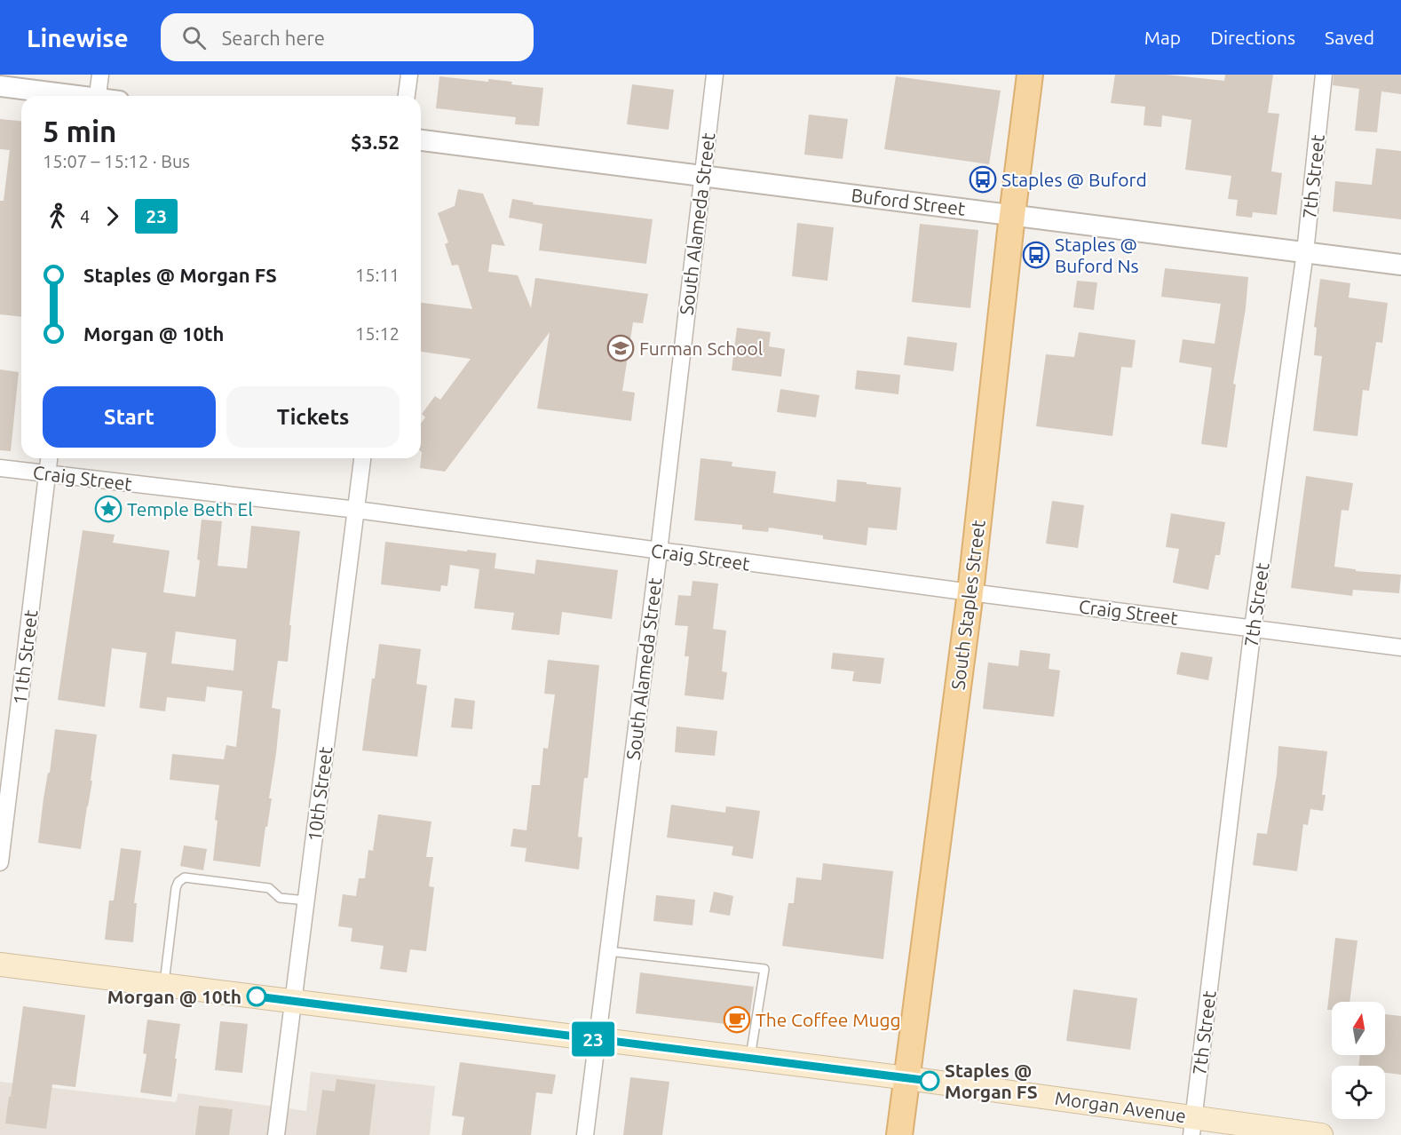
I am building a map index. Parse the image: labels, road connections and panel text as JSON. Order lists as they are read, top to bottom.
{
  "streets": {
    "main road": ["South Staples Street", "Morgan Avenue"],
    "street": [
      "7th Street",
      "Buford Street",
      "South Alameda Street",
      "Craig Street",
      "11th Street",
      "10th Street"
    ]
  },
  "crossings": [
    ["7th Street", "Buford Street"],
    ["7th Street", "Craig Street"],
    ["7th Street", "Morgan Avenue"],
    ["Buford Street", "South Alameda Street"],
    ["Buford Street", "South Staples Street"],
    ["South Alameda Street", "Craig Street"],
    ["South Alameda Street", "Morgan Avenue"],
    ["Craig Street", "South Staples Street"],
    ["Craig Street", "11th Street"],
    ["Craig Street", "10th Street"],
    ["South Staples Street", "Morgan Avenue"],
    ["10th Street", "Morgan Avenue"]
  ],
  "places": {
    "bus stop": ["Staples @ Buford", "Staples @ Buford Ns"],
    "school or university": ["Furman School"],
    "place": ["Temple Beth El"],
    "other": ["Morgan @ 10th", "Staples @ Morgan FS"],
    "cafe": ["The Coffee Mugg"]
  },
  "lines": ["bus line 23"],
  "north": "top",
  "page": {
    "header": "Linewise",
    "search": "Search here",
    "nav": ["Map", "Directions", "Saved"],
    "on_map": "23",
    "heading": ["5 min", "15:07 – 15:12 · Bus", "$3.52"],
    "legs": ["4", "23"],
    "list": [
      {
        "name": "Staples @ Morgan FS",
        "value": "15:11"
      },
      {
        "name": "Morgan @ 10th",
        "value": "15:12"
      }
    ],
    "buttons": ["Start", "Tickets"]
  }
}
